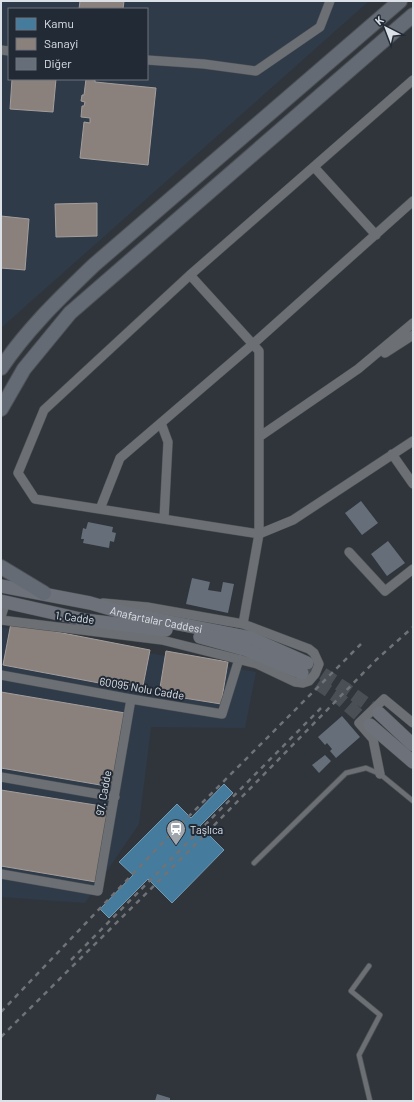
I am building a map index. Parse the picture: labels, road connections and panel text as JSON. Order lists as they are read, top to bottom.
{
  "streets": {
    "main road": ["Anafartalar Caddesi"],
    "street": ["1. Cadde", "60095 Nolu Cadde", "97. Cadde"]
  },
  "crossings": [
    ["1. Cadde", "60095 Nolu Cadde"],
    ["60095 Nolu Cadde", "97. Cadde"]
  ],
  "places": {
    "station": ["Taşlıca"]
  },
  "legend": ["Kamu", "Sanayi", "Diğer"],
  "north": "top left"
}
